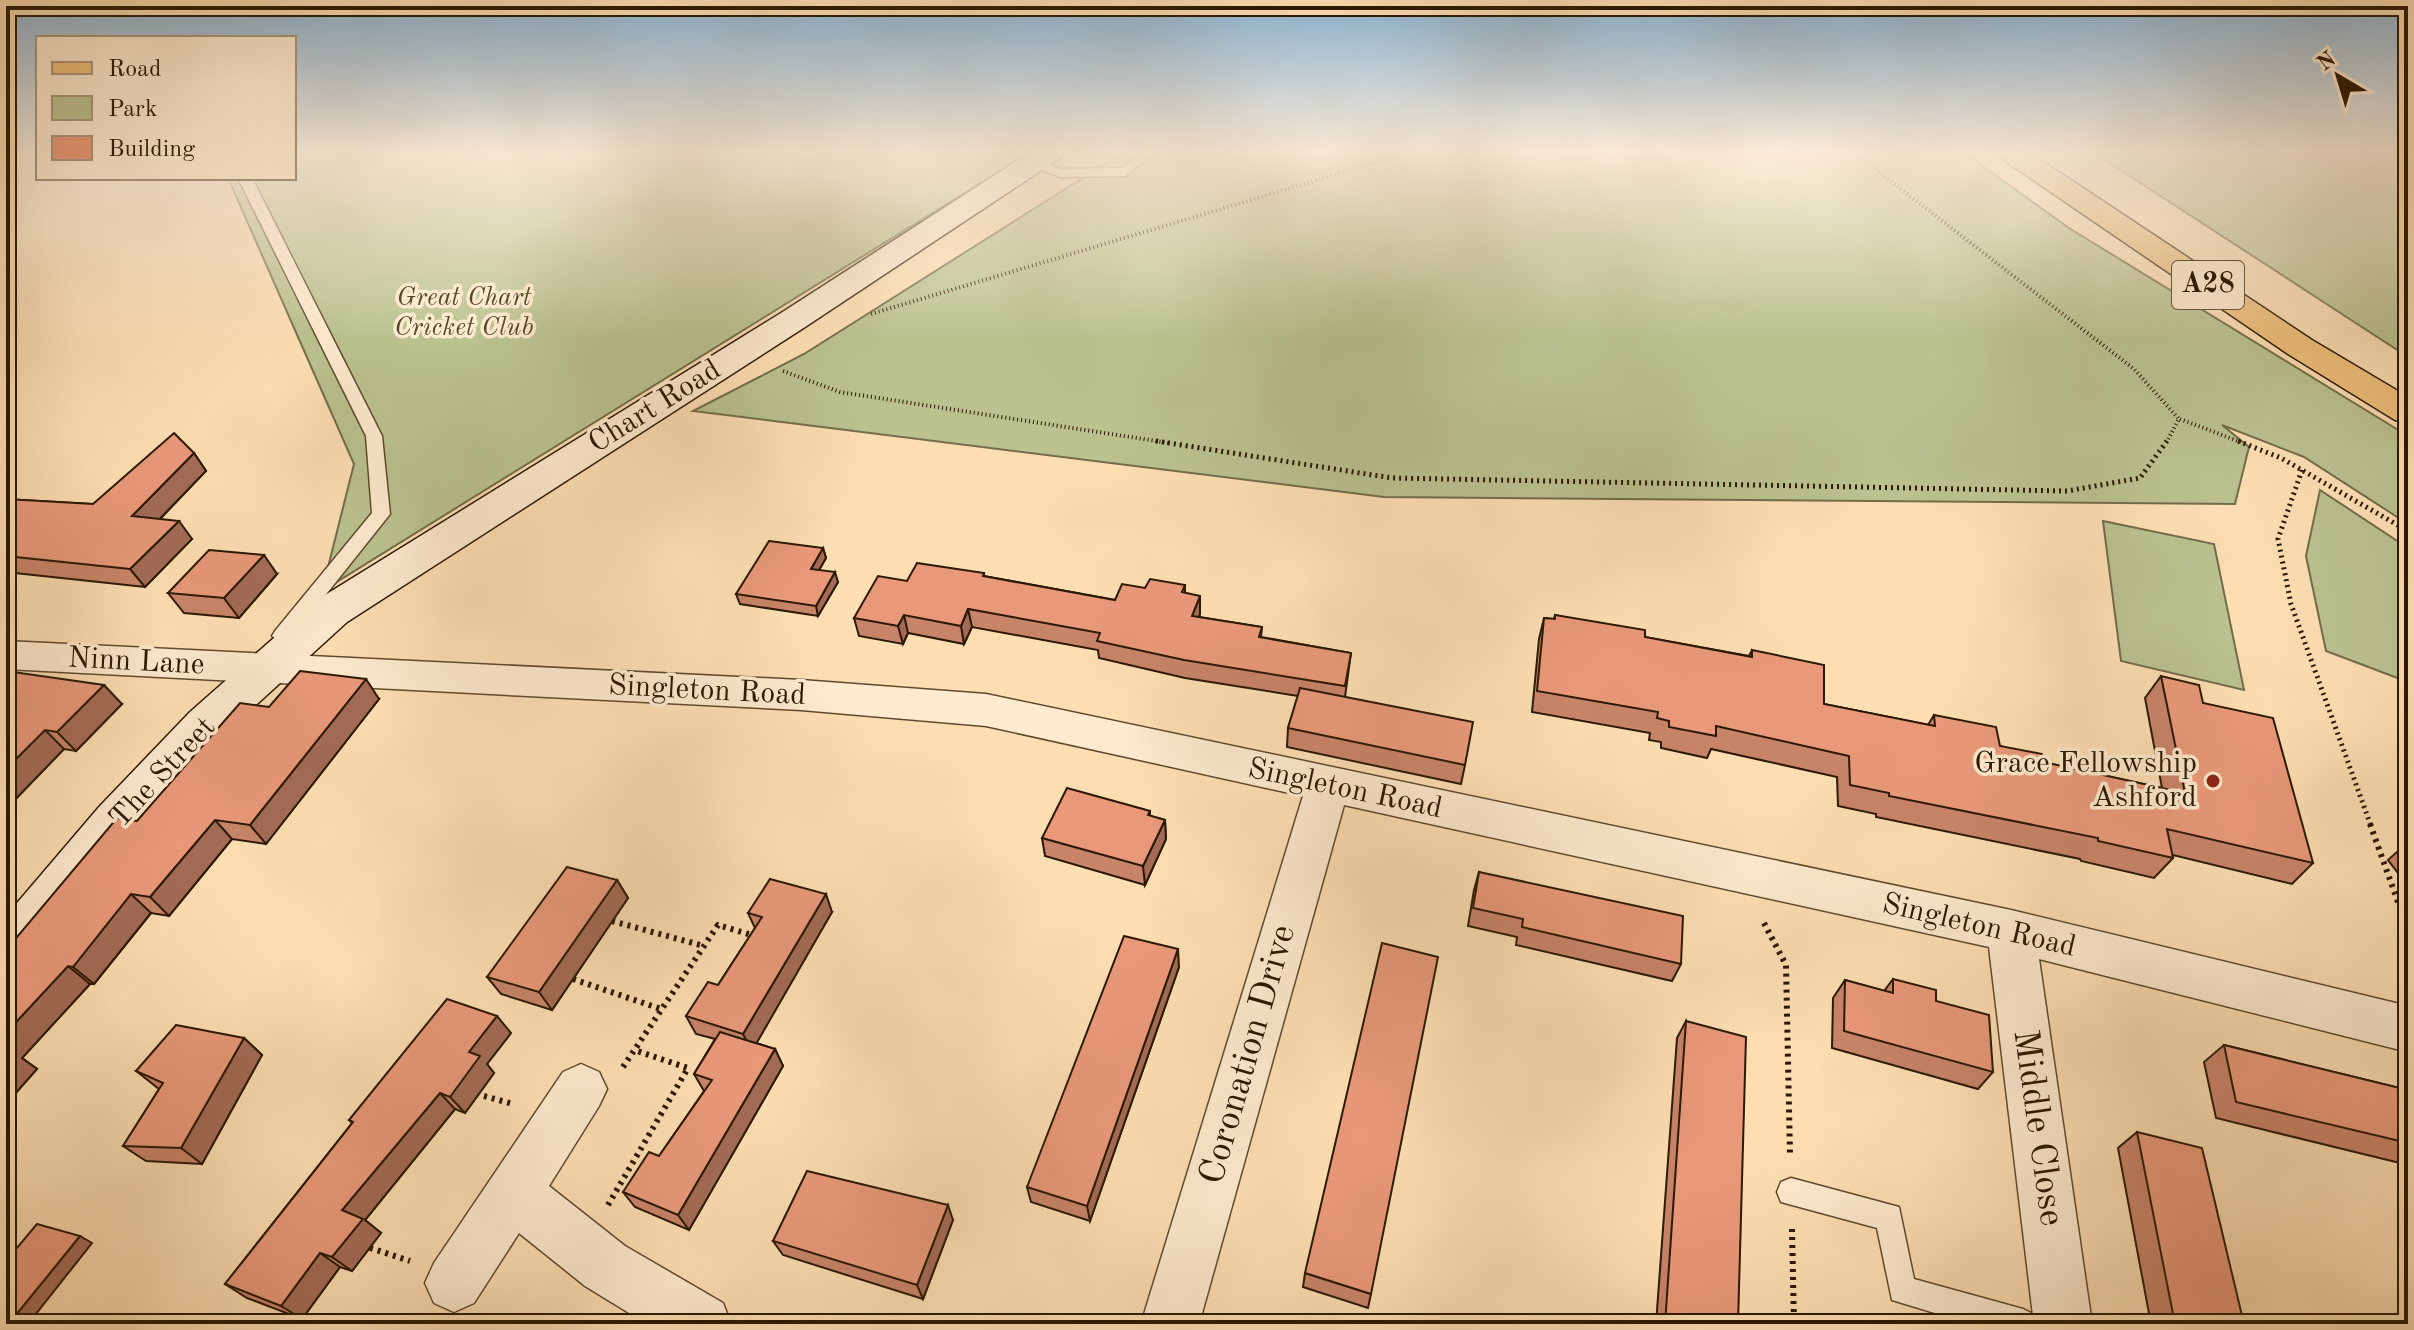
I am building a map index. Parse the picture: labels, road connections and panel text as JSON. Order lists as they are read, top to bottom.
{
  "streets": {
    "main road": ["A28"],
    "street": [
      "Chart Road",
      "Ninn Lane",
      "Singleton Road",
      "The Street",
      "Coronation Drive",
      "Middle Close"
    ]
  },
  "crossings": [
    ["Chart Road", "Ninn Lane"],
    ["Chart Road", "Singleton Road"],
    ["Chart Road", "The Street"],
    ["Ninn Lane", "Singleton Road"],
    ["Ninn Lane", "The Street"],
    ["Singleton Road", "The Street"],
    ["Singleton Road", "Coronation Drive"],
    ["Singleton Road", "Middle Close"]
  ],
  "parks": ["Great Chart Cricket Club"],
  "places": ["Grace Fellowship Ashford"],
  "legend": ["Road", "Park", "Building"],
  "north": "top left"
}
